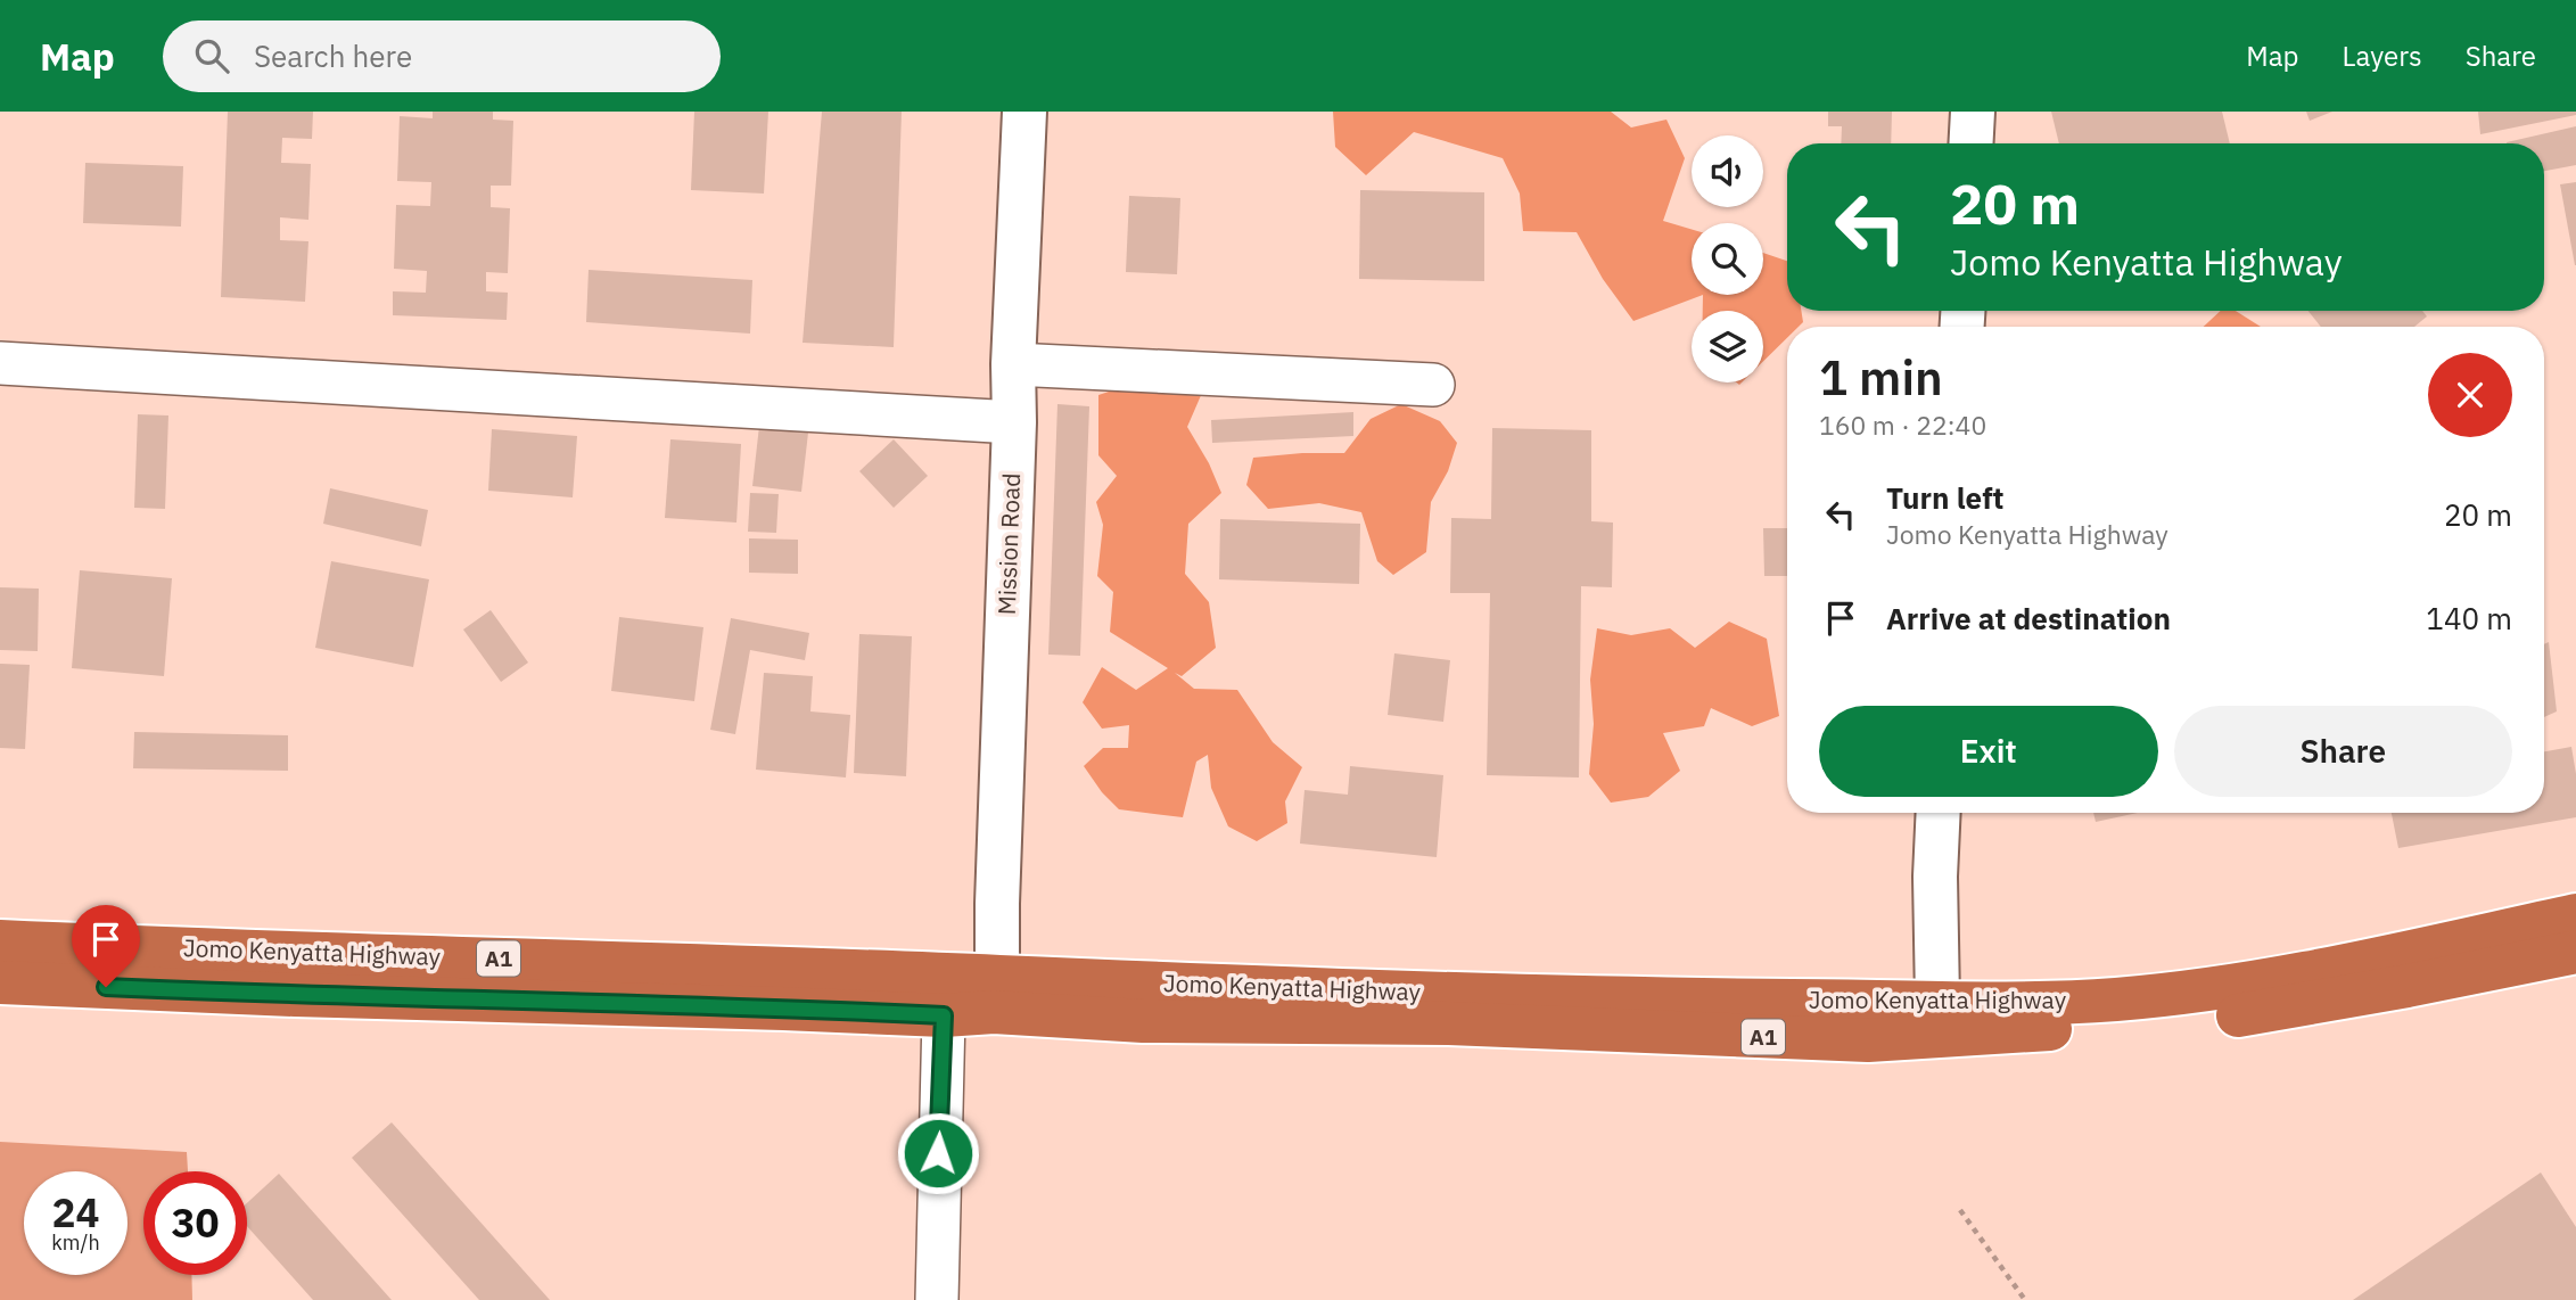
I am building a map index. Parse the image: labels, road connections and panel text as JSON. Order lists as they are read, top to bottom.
{
  "streets": {
    "highway": ["Jomo Kenyatta Highway", "A1"],
    "street": ["Mission Road"]
  },
  "crossings": [
    ["Mission Road", "Jomo Kenyatta Highway"]
  ],
  "page": {
    "header": "Map",
    "search": "Search here",
    "nav": ["Map", "Layers", "Share"],
    "turn": ["20 m", "Jomo Kenyatta Highway"],
    "heading": ["1 min", "160 m · 22:40"],
    "list": [
      {
        "name": "Turn left",
        "note": "Jomo Kenyatta Highway",
        "value": "20 m"
      },
      {
        "name": "Arrive at destination",
        "value": "140 m"
      }
    ],
    "buttons": ["Exit", "Share"],
    "speed": "24 km/h",
    "limit": "30"
  }
}
